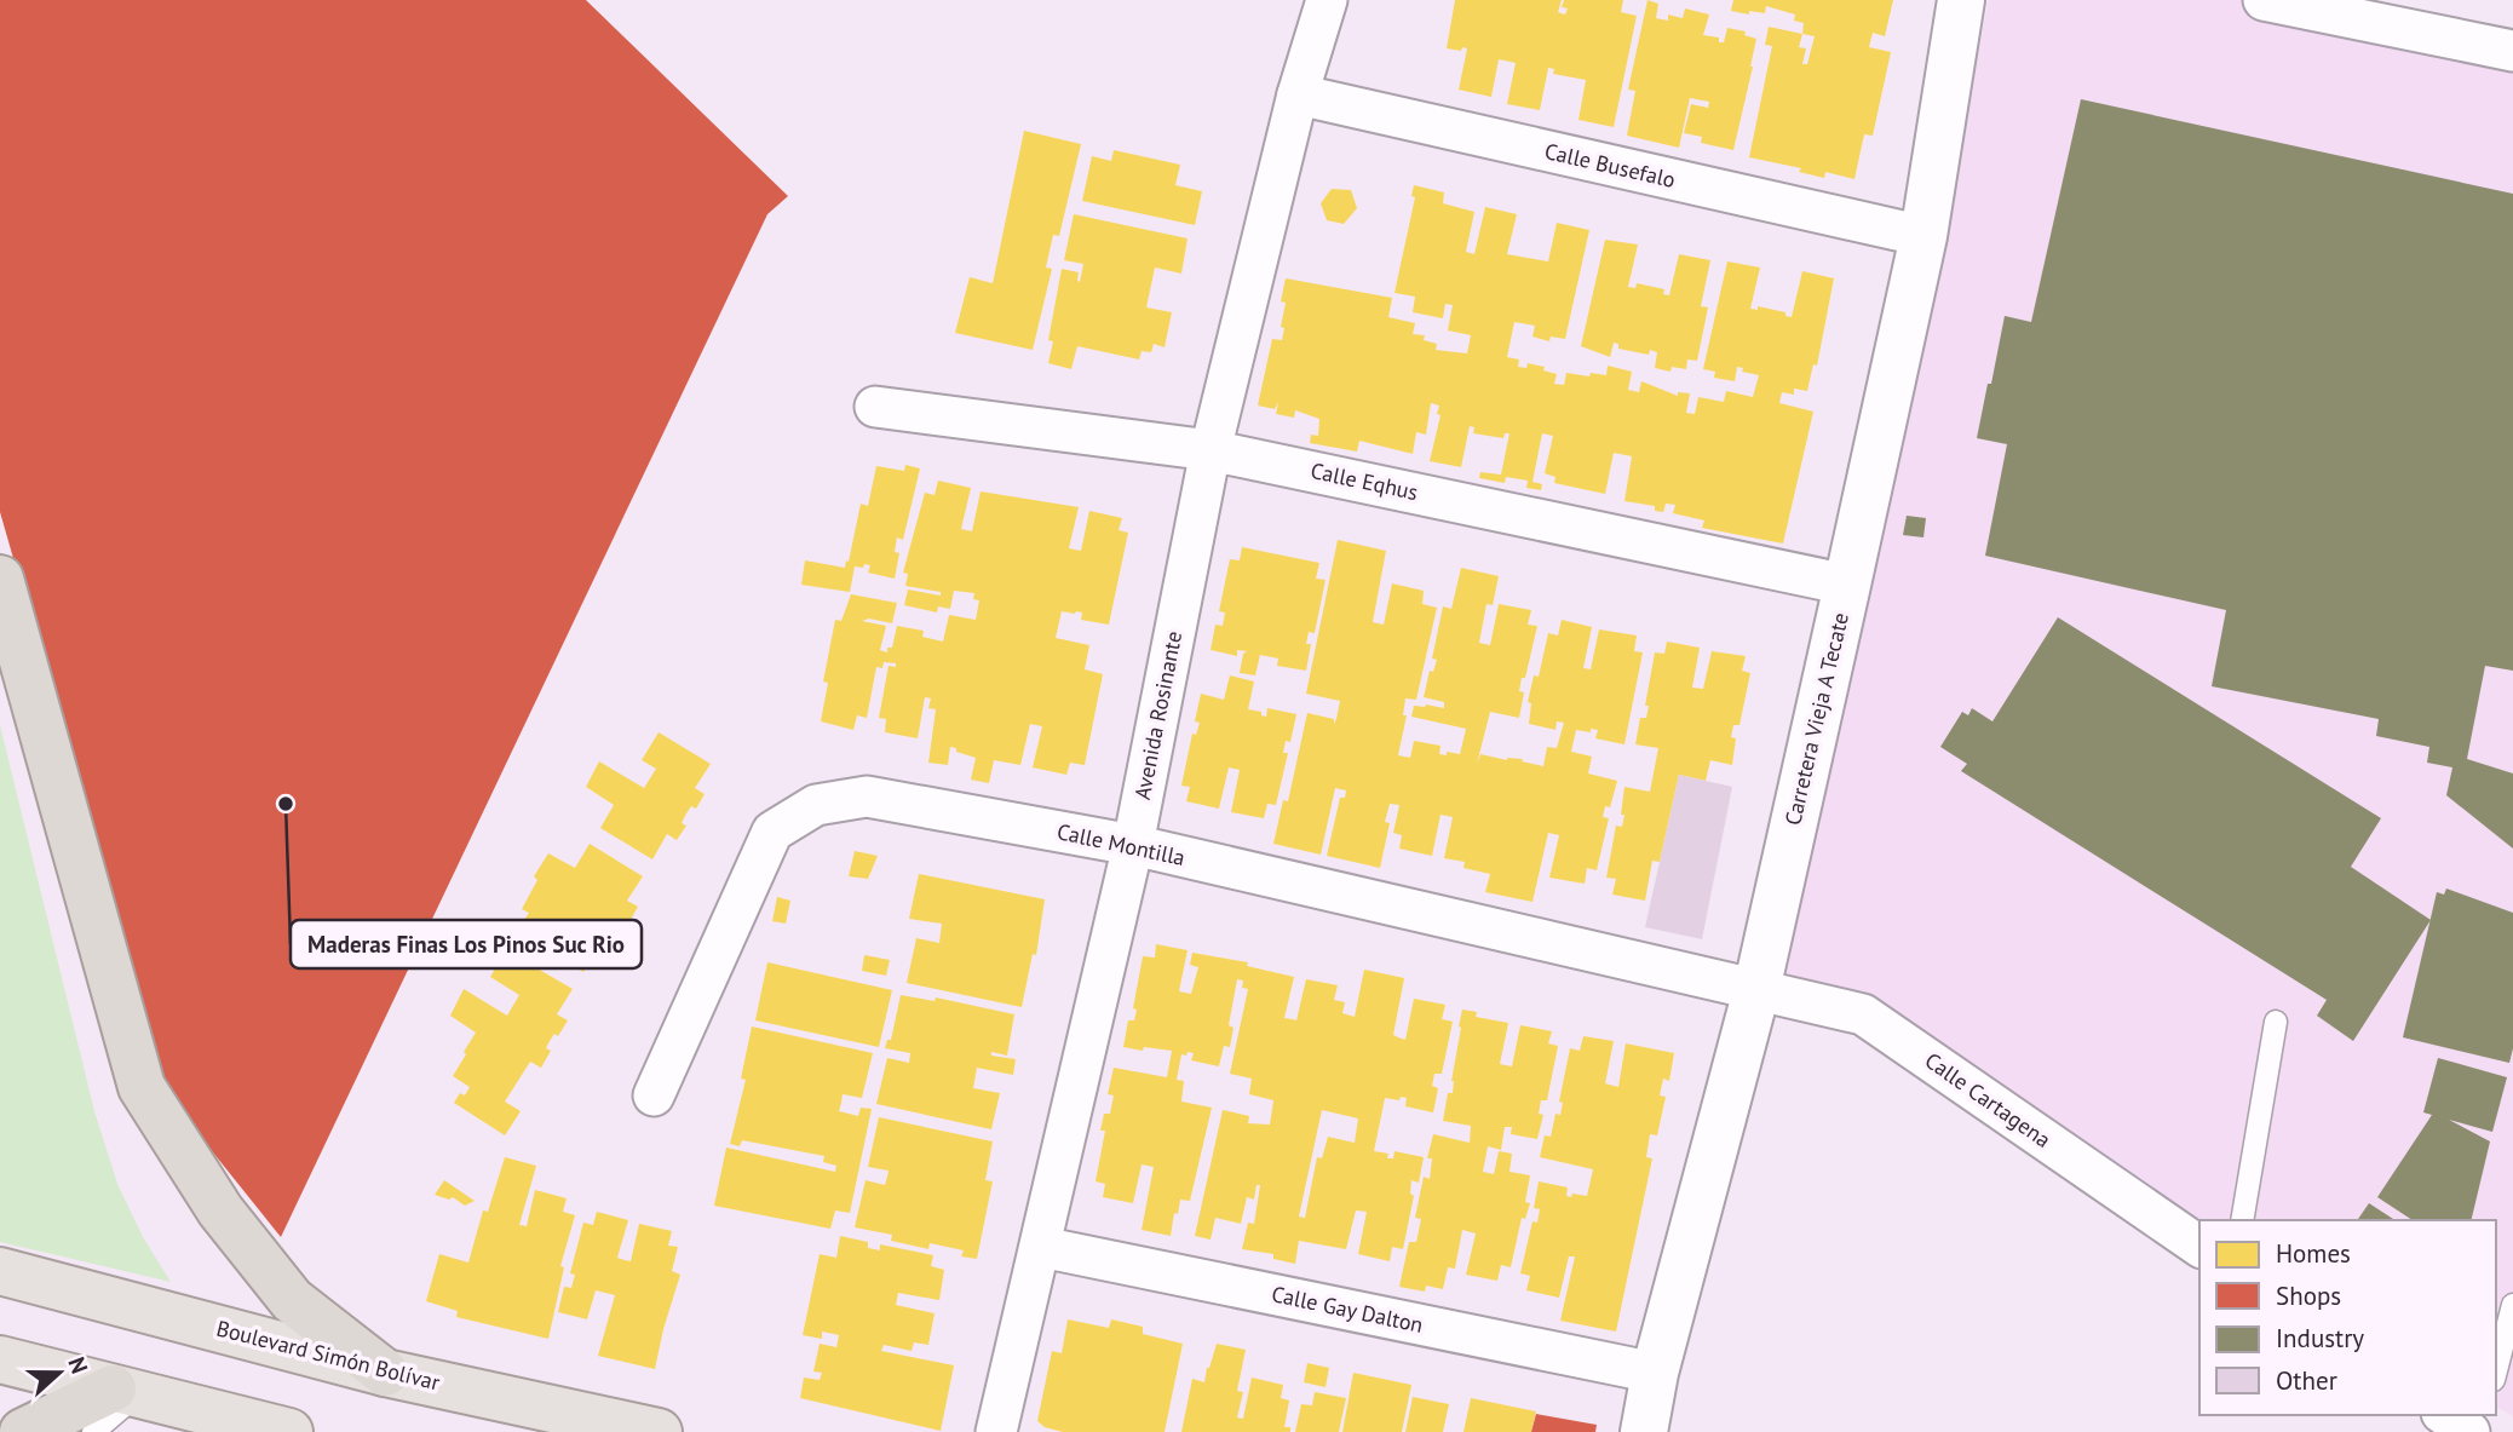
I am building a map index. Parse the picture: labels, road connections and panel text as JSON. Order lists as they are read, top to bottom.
{
  "streets": {
    "main road": ["Boulevard Simón Bolívar"],
    "street": [
      "Calle Busefalo",
      "Calle Eqhus",
      "Avenida Rosinante",
      "Carretera Vieja A Tecate",
      "Calle Montilla",
      "Calle Cartagena",
      "Calle Gay Dalton"
    ]
  },
  "crossings": [
    ["Calle Busefalo", "Avenida Rosinante"],
    ["Calle Busefalo", "Carretera Vieja A Tecate"],
    ["Calle Eqhus", "Avenida Rosinante"],
    ["Calle Eqhus", "Carretera Vieja A Tecate"],
    ["Avenida Rosinante", "Calle Montilla"],
    ["Avenida Rosinante", "Calle Gay Dalton"],
    ["Carretera Vieja A Tecate", "Calle Montilla"],
    ["Carretera Vieja A Tecate", "Calle Cartagena"],
    ["Carretera Vieja A Tecate", "Calle Gay Dalton"],
    ["Calle Montilla", "Calle Cartagena"]
  ],
  "places": ["Maderas Finas Los Pinos Suc Rio"],
  "legend": [
    "Homes",
    "Shops",
    "Industry",
    "Other"
  ],
  "north": "right"
}
